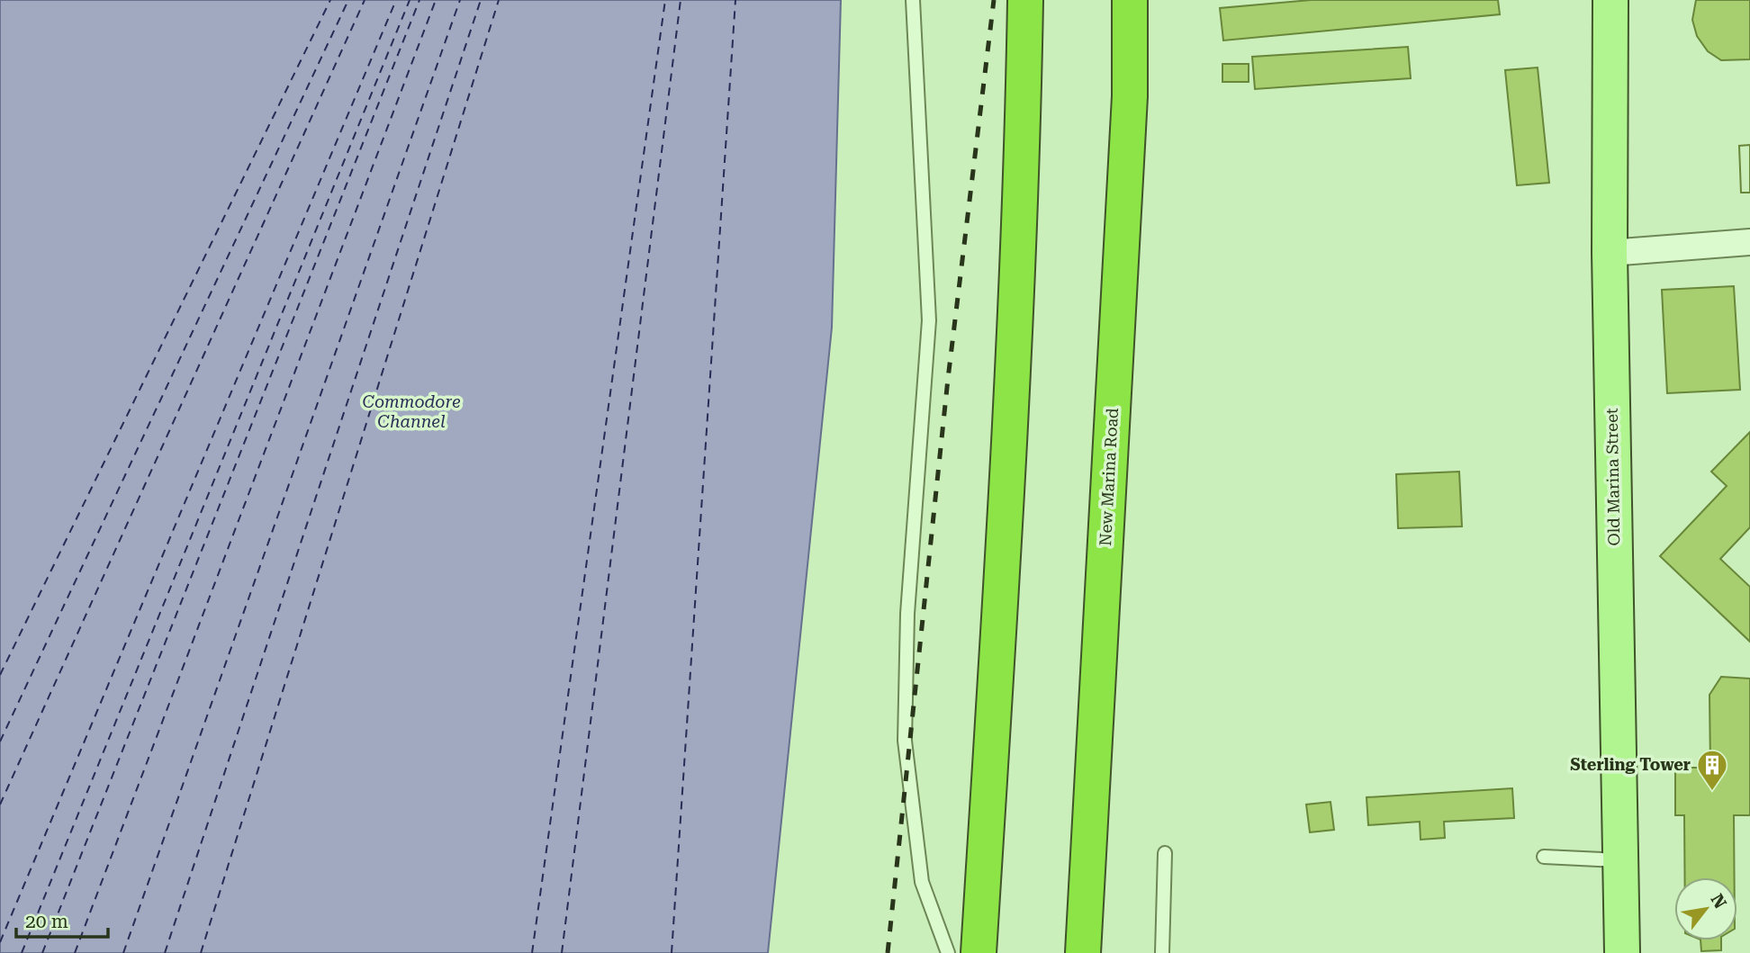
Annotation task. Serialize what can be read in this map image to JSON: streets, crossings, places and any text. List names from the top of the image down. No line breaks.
{"streets":{"highway":["New Marina Road"],"main road":["Old Marina Street"]},"water":["Commodore Channel"],"places":{"building":["Sterling Tower"]},"scale_bar":"20 m","north":"top right"}
